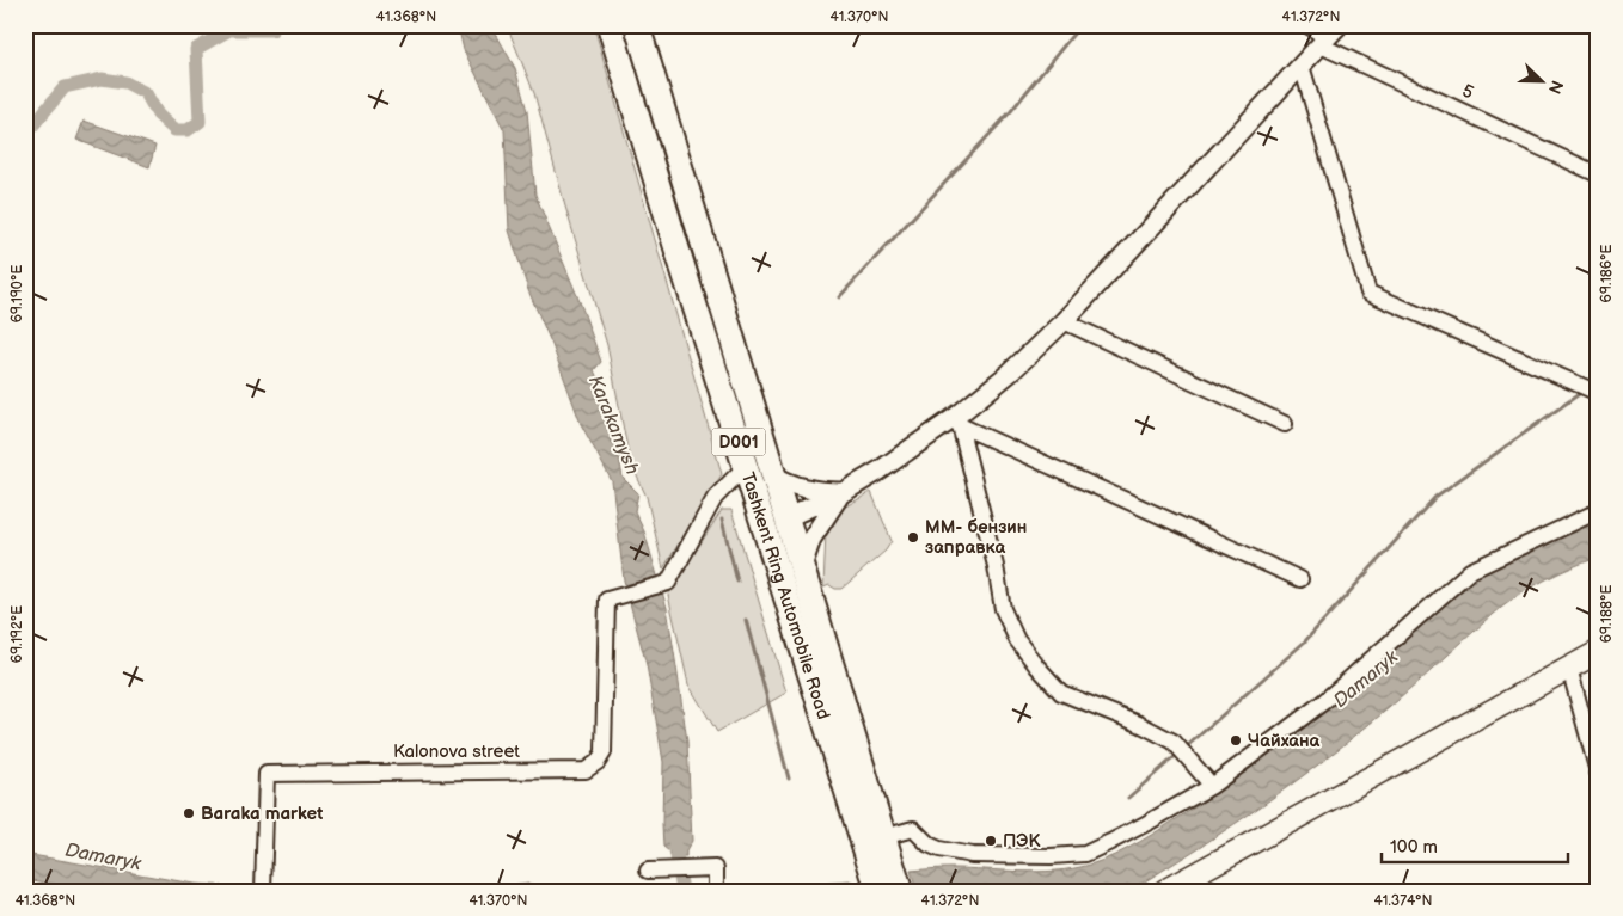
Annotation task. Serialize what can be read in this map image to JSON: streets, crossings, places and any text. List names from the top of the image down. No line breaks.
{"streets":{"highway":["D001","Tashkent Ring Automobile Road"],"street":["5","Kalonova street"]},"crossings":[["Tashkent Ring Automobile Road","Kalonova street"]],"water":["Karakamysh","Damaryk"],"places":["ММ- бензин заправка","Чайхана","Baraka market","ПЭК"],"scale_bar":"100 m","north":"bottom right","coordinates":["41.368°N","41.370°N","41.372°N","69.186°E","69.190°E","69.188°E","69.192°E","41.374°N"]}
